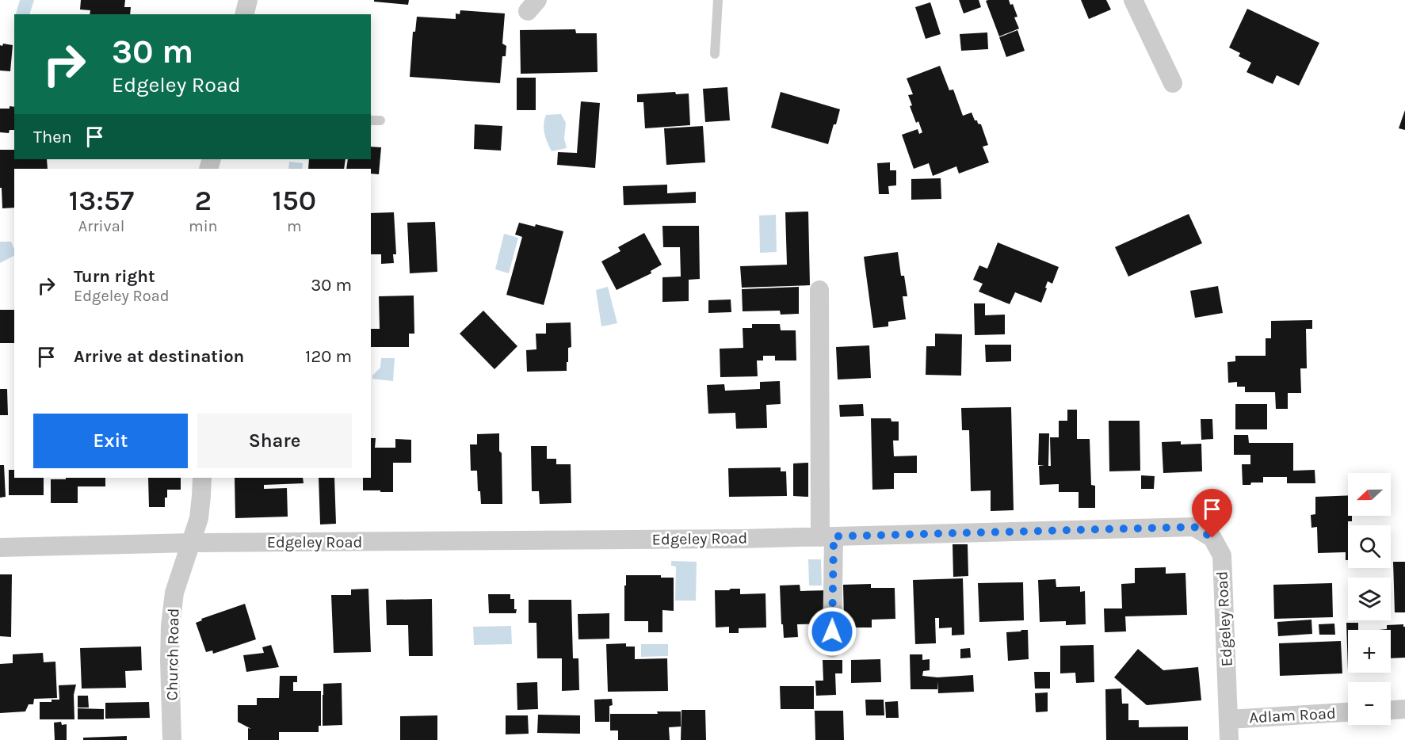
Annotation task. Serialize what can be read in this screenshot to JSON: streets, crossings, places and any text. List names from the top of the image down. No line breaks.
{"streets":{"street":["Edgeley Road","Church Road","Adlam Road"]},"crossings":[["Edgeley Road","Church Road"],["Edgeley Road","Adlam Road"]],"north":"left","page":{"turn":["30 m","Edgeley Road"],"then":"Then","eta":["13:57","Arrival","2","min","150","m"],"list":[{"name":"Turn right","note":"Edgeley Road","value":"30 m"},{"name":"Arrive at destination","value":"120 m"}],"buttons":["Exit","Share"],"map_buttons":["+","−"]}}
